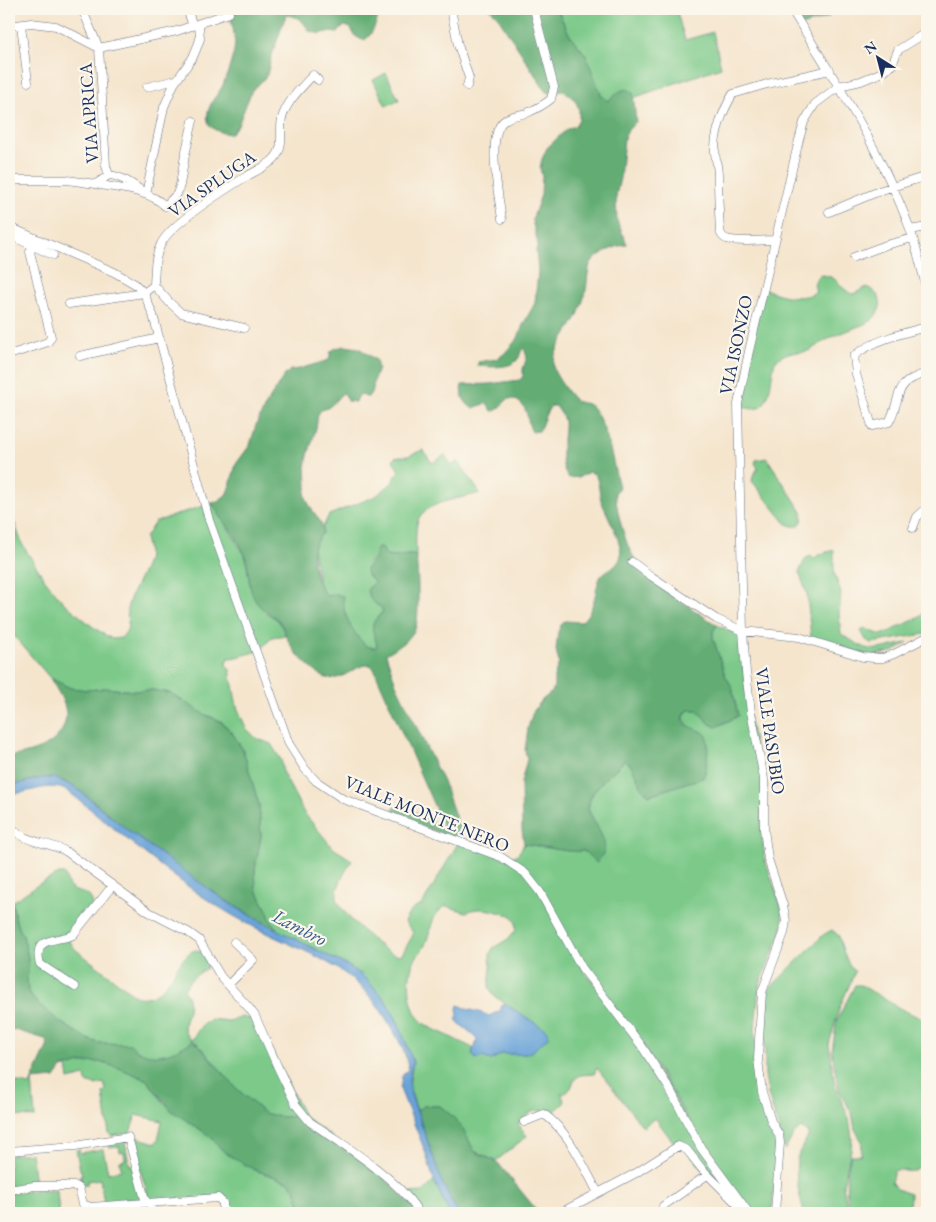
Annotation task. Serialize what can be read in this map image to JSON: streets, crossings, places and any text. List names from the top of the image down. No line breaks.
{"streets":{"street":["VIA APRICA","VIA SPLUGA","VIA ISONZO","VIALE PASUBIO","VIALE MONTE NERO"]},"crossings":[["VIA ISONZO","VIALE PASUBIO"]],"water":["Lambro"],"north":"top left"}
